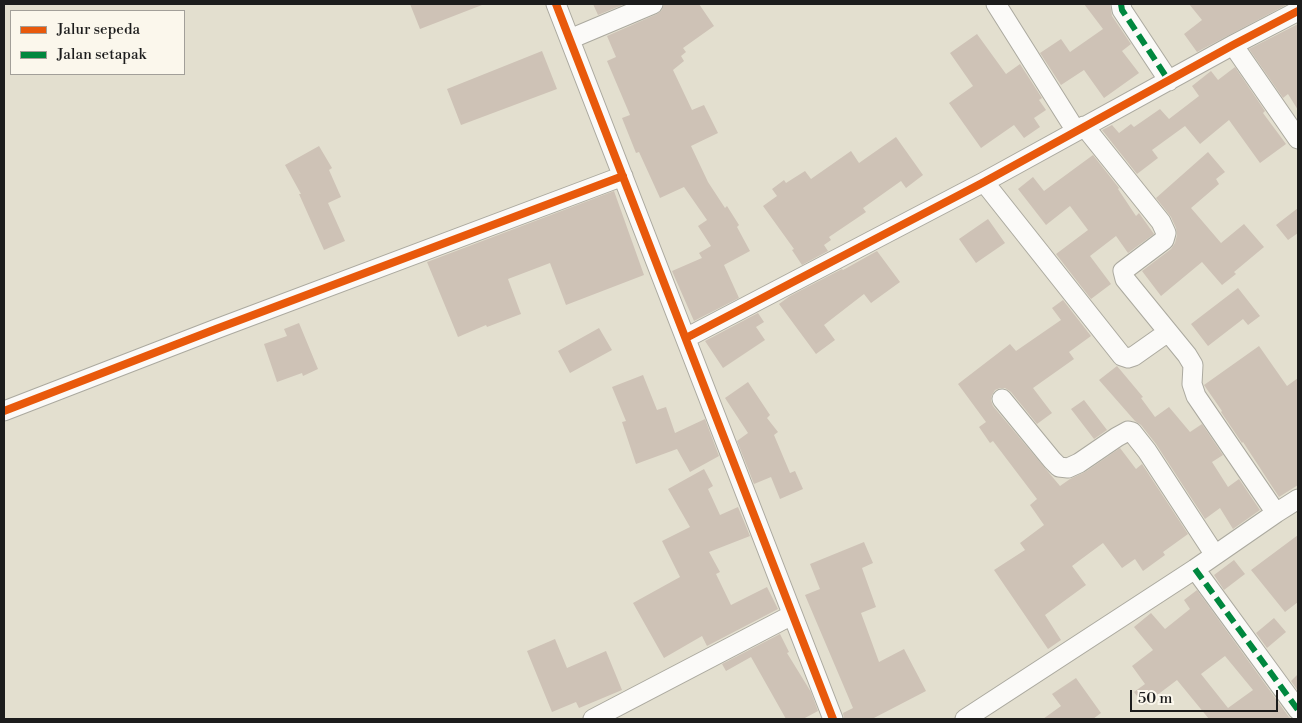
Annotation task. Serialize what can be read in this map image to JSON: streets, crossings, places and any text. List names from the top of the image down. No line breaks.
{"legend":["Jalur sepeda","Jalan setapak"],"scale_bar":"50 m"}
